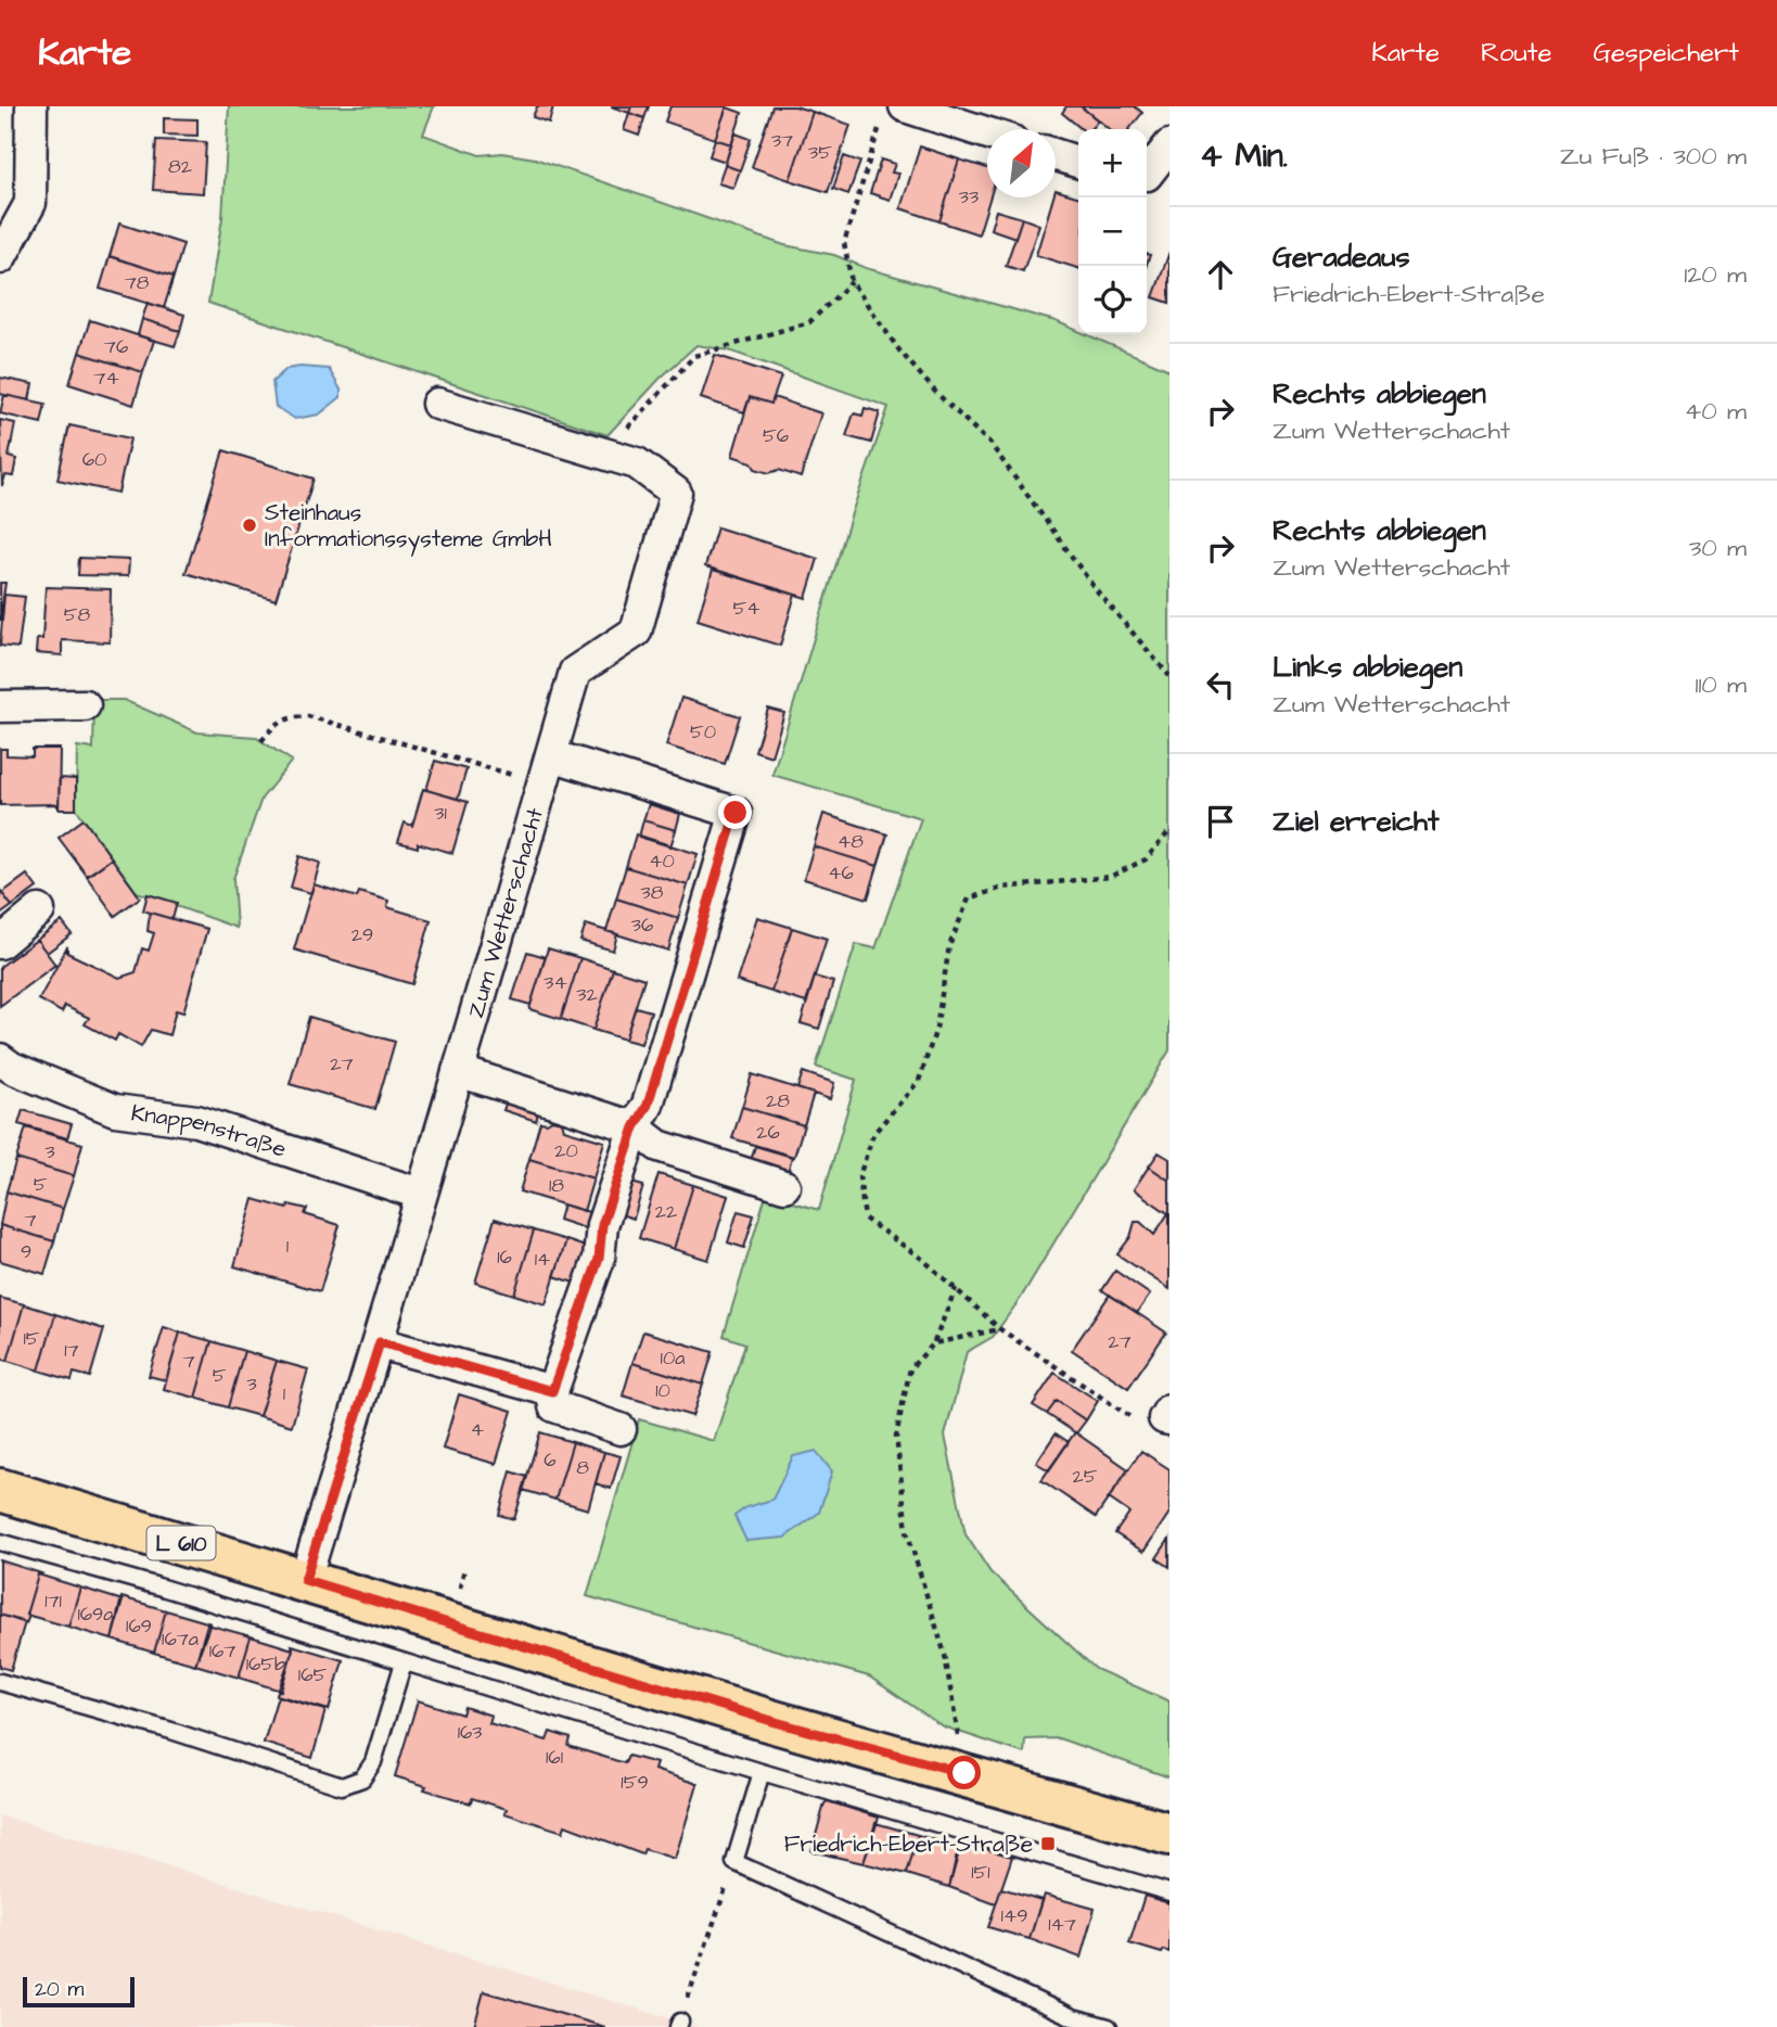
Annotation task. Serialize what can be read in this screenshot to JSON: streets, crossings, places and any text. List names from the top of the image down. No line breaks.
{"streets":{"main road":["L 610"],"street":["Zum Wetterschacht","Knappenstraße"]},"crossings":[["Zum Wetterschacht","Knappenstraße"],["Zum Wetterschacht","L 610"]],"places":{"other":["Steinhaus Informationssysteme GmbH"],"transit":["Friedrich-Ebert-Straße"]},"house_numbers":["37","35","82","33","78","76","74","56","60","54","58","50","31","48","40","46","38","36","29","34","32","27","28","26","20","3","5","18","22","7","1","9","16","14","15","27","17","10a","7","5","3","10","1","4","6","8","25","171","169a","169","167a","167","165b","165","163","161","159","151","149","147"],"scale_bar":"20 m","north":"top right","page":{"header":"Karte","nav":["Karte","Route","Gespeichert"],"heading":["4 Min.","Zu Fuß · 300 m"],"map_buttons":["+","−"],"list":[["Geradeaus","Friedrich-Ebert-Straße","120 m"],["Rechts abbiegen","Zum Wetterschacht","40 m"],["Rechts abbiegen","Zum Wetterschacht","30 m"],["Links abbiegen","Zum Wetterschacht","110 m"],"Ziel erreicht"],"scale":"20 m"}}
